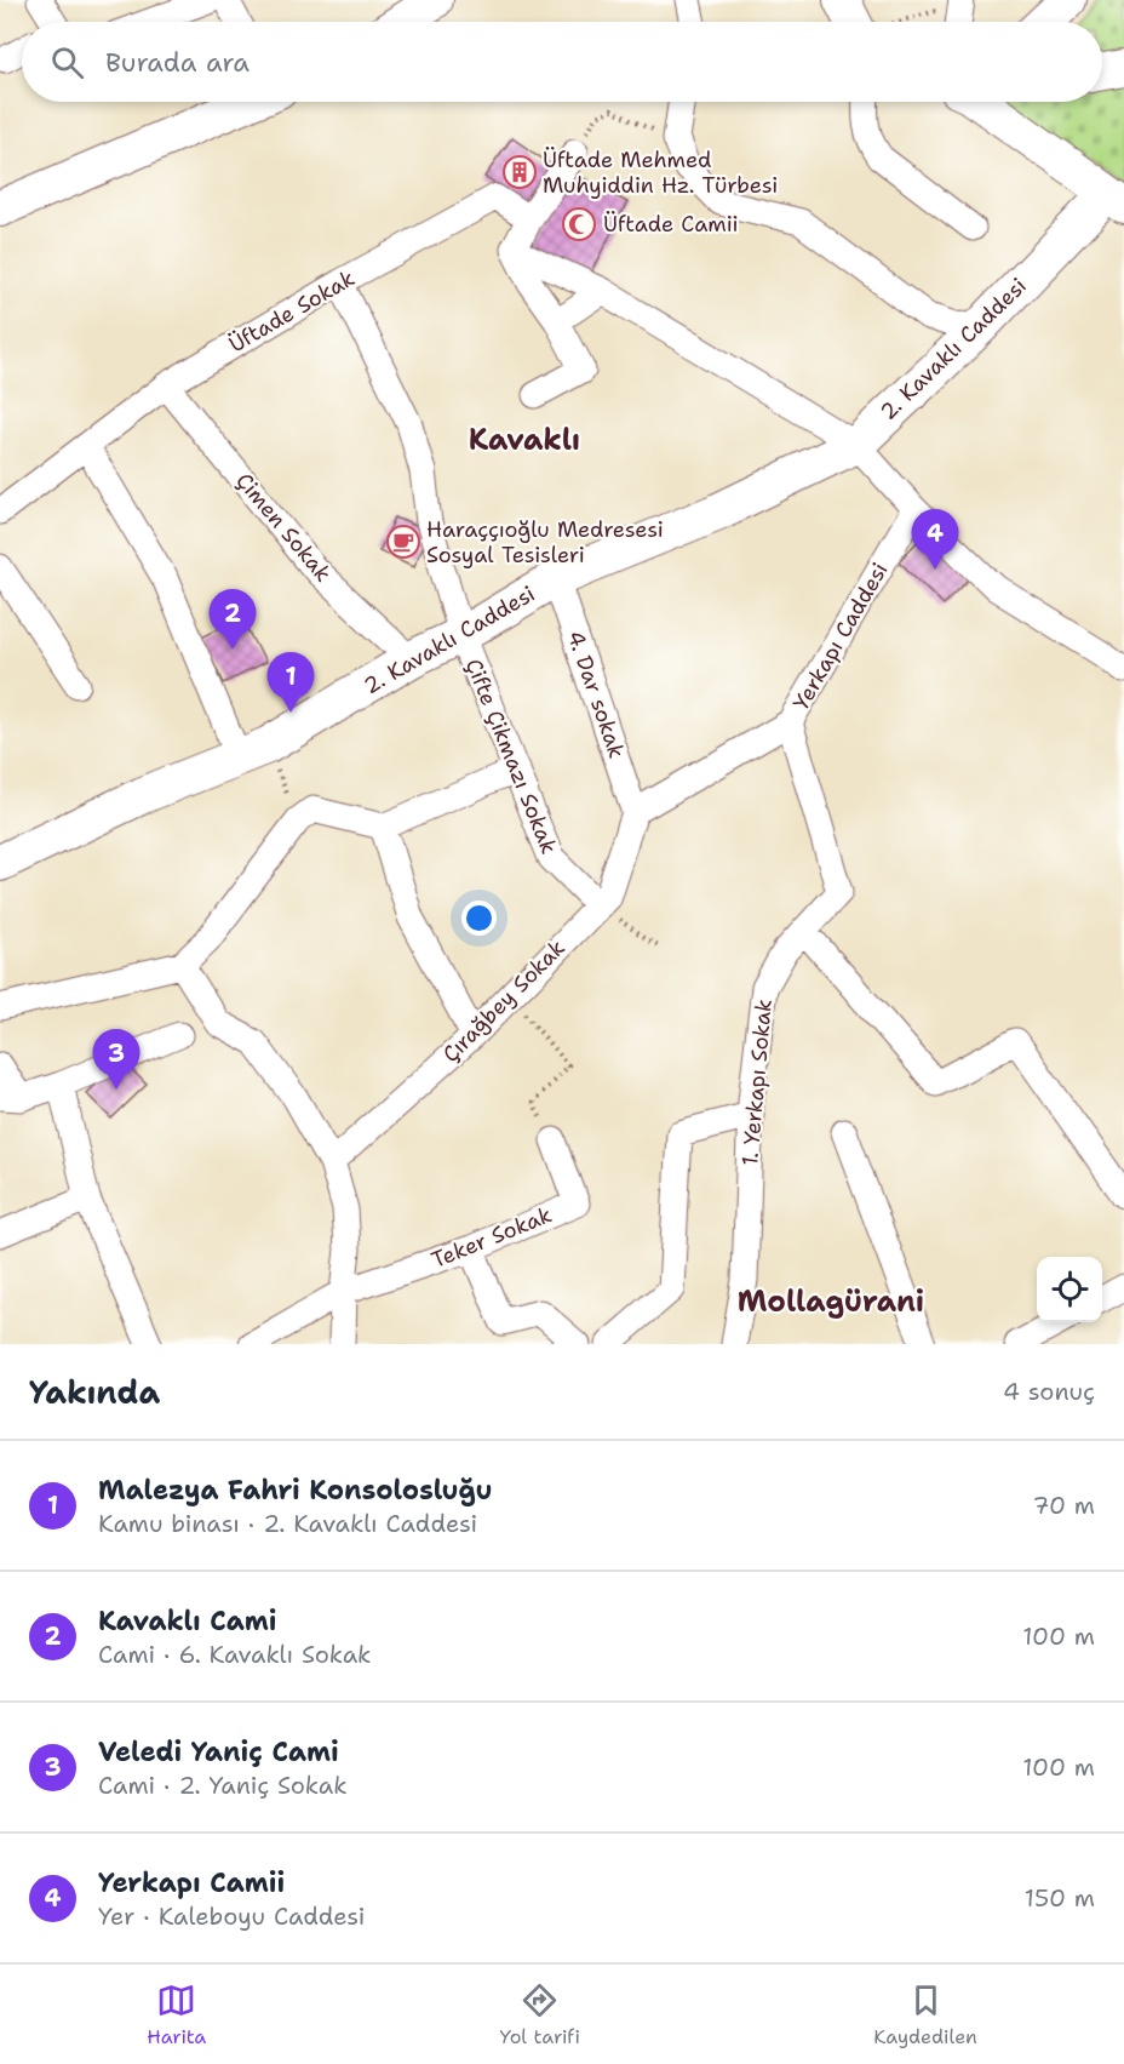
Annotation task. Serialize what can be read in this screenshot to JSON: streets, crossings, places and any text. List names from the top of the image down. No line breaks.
{"streets":{"street":["Üftade Sokak","2. Kavaklı Caddesi","Çimen Sokak","Yerkapı Caddesi","4. Dar sokak","Çifte Çikmazı Sokak","Çırağbey Sokak","1. Yerkapı Sokak","Teker Sokak"]},"crossings":[["Üftade Sokak","Çimen Sokak"],["Üftade Sokak","Çifte Çikmazı Sokak"],["2. Kavaklı Caddesi","Çimen Sokak"],["2. Kavaklı Caddesi","4. Dar sokak"],["2. Kavaklı Caddesi","Çifte Çikmazı Sokak"],["Yerkapı Caddesi","4. Dar sokak"],["Yerkapı Caddesi","Çırağbey Sokak"],["Yerkapı Caddesi","1. Yerkapı Sokak"],["4. Dar sokak","Çırağbey Sokak"],["Çifte Çikmazı Sokak","Çırağbey Sokak"]],"districts":["Kavaklı","Mollagürani"],"places":{"building":["Üftade Mehmed Muhyiddin Hz. Türbesi"],"mosque":["Üftade Camii"],"cafe":["Haraççıoğlu Medresesi Sosyal Tesisleri"]},"page":{"search":"Burada ara","pins":["4","2","1","3"],"heading":["Yakında","4 sonuç"],"list":[{"mark":"1","name":"Malezya Fahri Konsolosluğu","note":"Kamu binası · 2. Kavaklı Caddesi","value":"70 m"},{"mark":"2","name":"Kavaklı Cami","note":"Cami · 6. Kavaklı Sokak","value":"100 m"},{"mark":"3","name":"Veledi Yaniç Cami","note":"Cami · 2. Yaniç Sokak","value":"100 m"},{"mark":"4","name":"Yerkapı Camii","note":"Yer · Kaleboyu Caddesi","value":"150 m"}],"nav":["Harita","Yol tarifi","Kaydedilen"]}}
